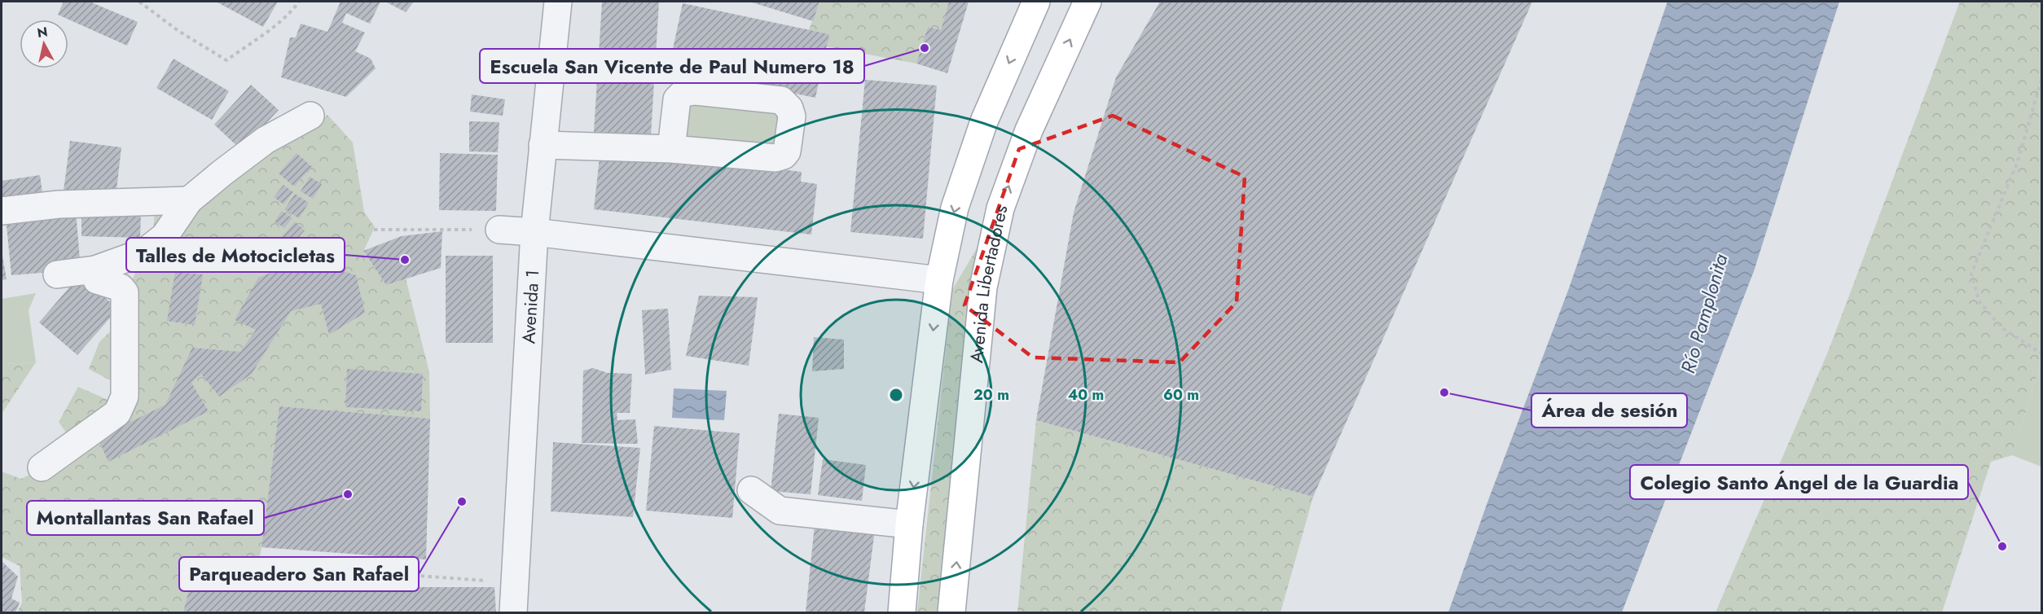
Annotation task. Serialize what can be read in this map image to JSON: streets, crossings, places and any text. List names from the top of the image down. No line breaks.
{"streets":{"main road":["Avenida Libertadores"],"street":["Avenida 1"]},"water":["Río Pamplonita"],"places":["Escuela San Vicente de Paul Numero 18","Talles de Motocicletas","Área de sesión","Montallantas San Rafael","Parqueadero San Rafael","Colegio Santo Ángel de la Guardia"],"north":"top","rings":["20 m","40 m","60 m"]}
